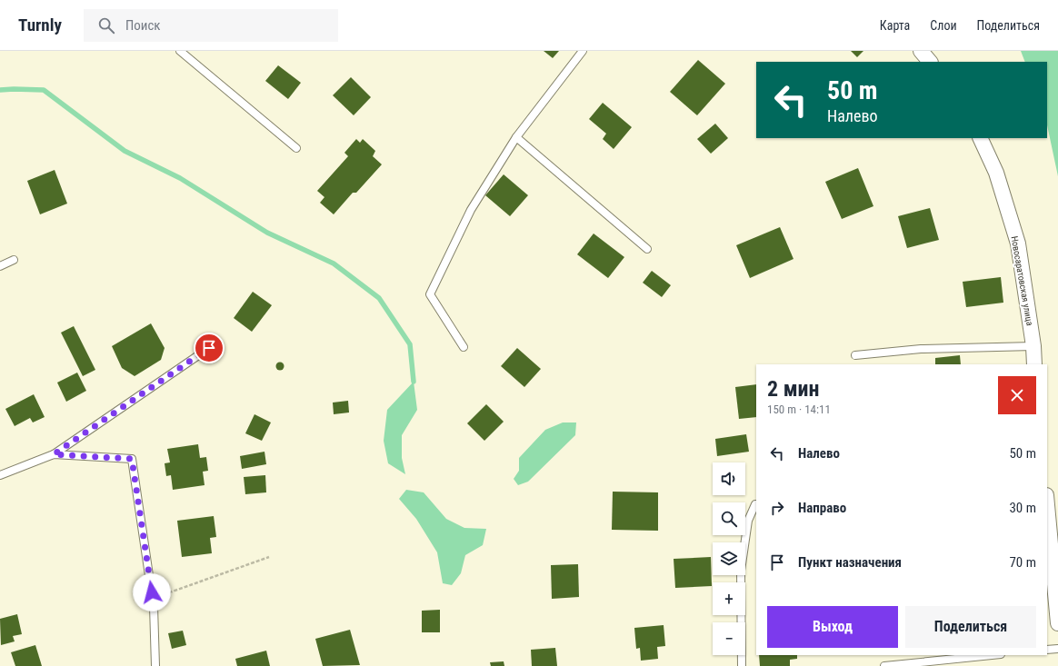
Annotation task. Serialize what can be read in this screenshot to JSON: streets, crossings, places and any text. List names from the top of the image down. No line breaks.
{"streets":{"street":["Новосаратовская улица"]},"page":{"header":"Turnly","search":"Поиск","nav":["Карта","Слои","Поделиться"],"turn":["50 m","Налево"],"heading":["2 мин","150 m · 14:11"],"list":[{"name":"Налево","value":"50 m"},{"name":"Направо","value":"30 m"},{"name":"Пункт назначения","value":"70 m"}],"map_buttons":["+","−"],"buttons":["Выход","Поделиться"]}}
